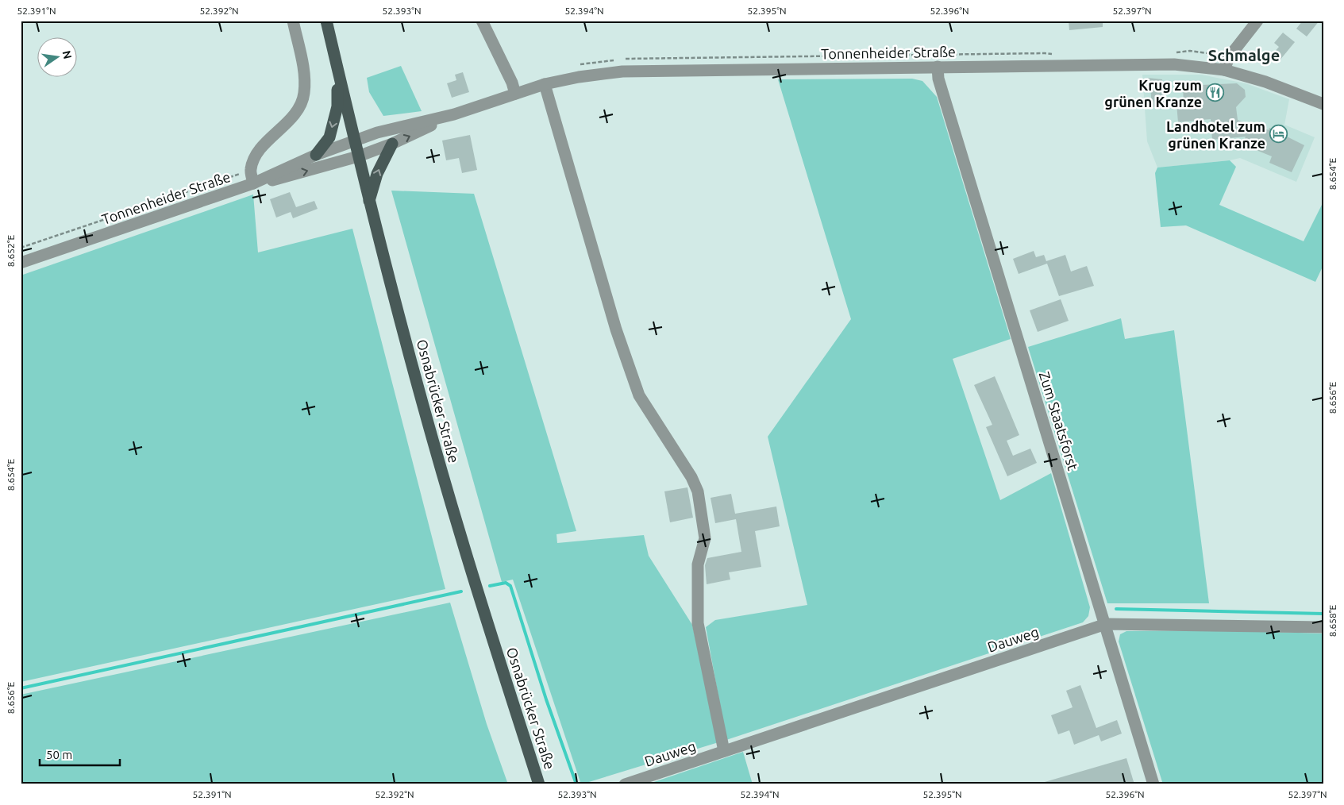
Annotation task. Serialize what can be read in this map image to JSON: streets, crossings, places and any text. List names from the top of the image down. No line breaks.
{"streets":{"main road":["Tonnenheider Straße","Osnabrücker Straße"],"street":["Zum Staatsforst","Dauweg"]},"crossings":[["Tonnenheider Straße","Osnabrücker Straße"],["Tonnenheider Straße","Zum Staatsforst"],["Zum Staatsforst","Dauweg"]],"districts":["Schmalge"],"places":{"restaurant":["Krug zum grünen Kranze"],"hotel":["Landhotel zum grünen Kranze"]},"scale_bar":"50 m","north":"right","coordinates":["52.391°N","52.392°N","52.393°N","52.394°N","52.395°N","52.396°N","52.397°N","8.654°E","8.652°E","8.656°E","8.658°E"]}
